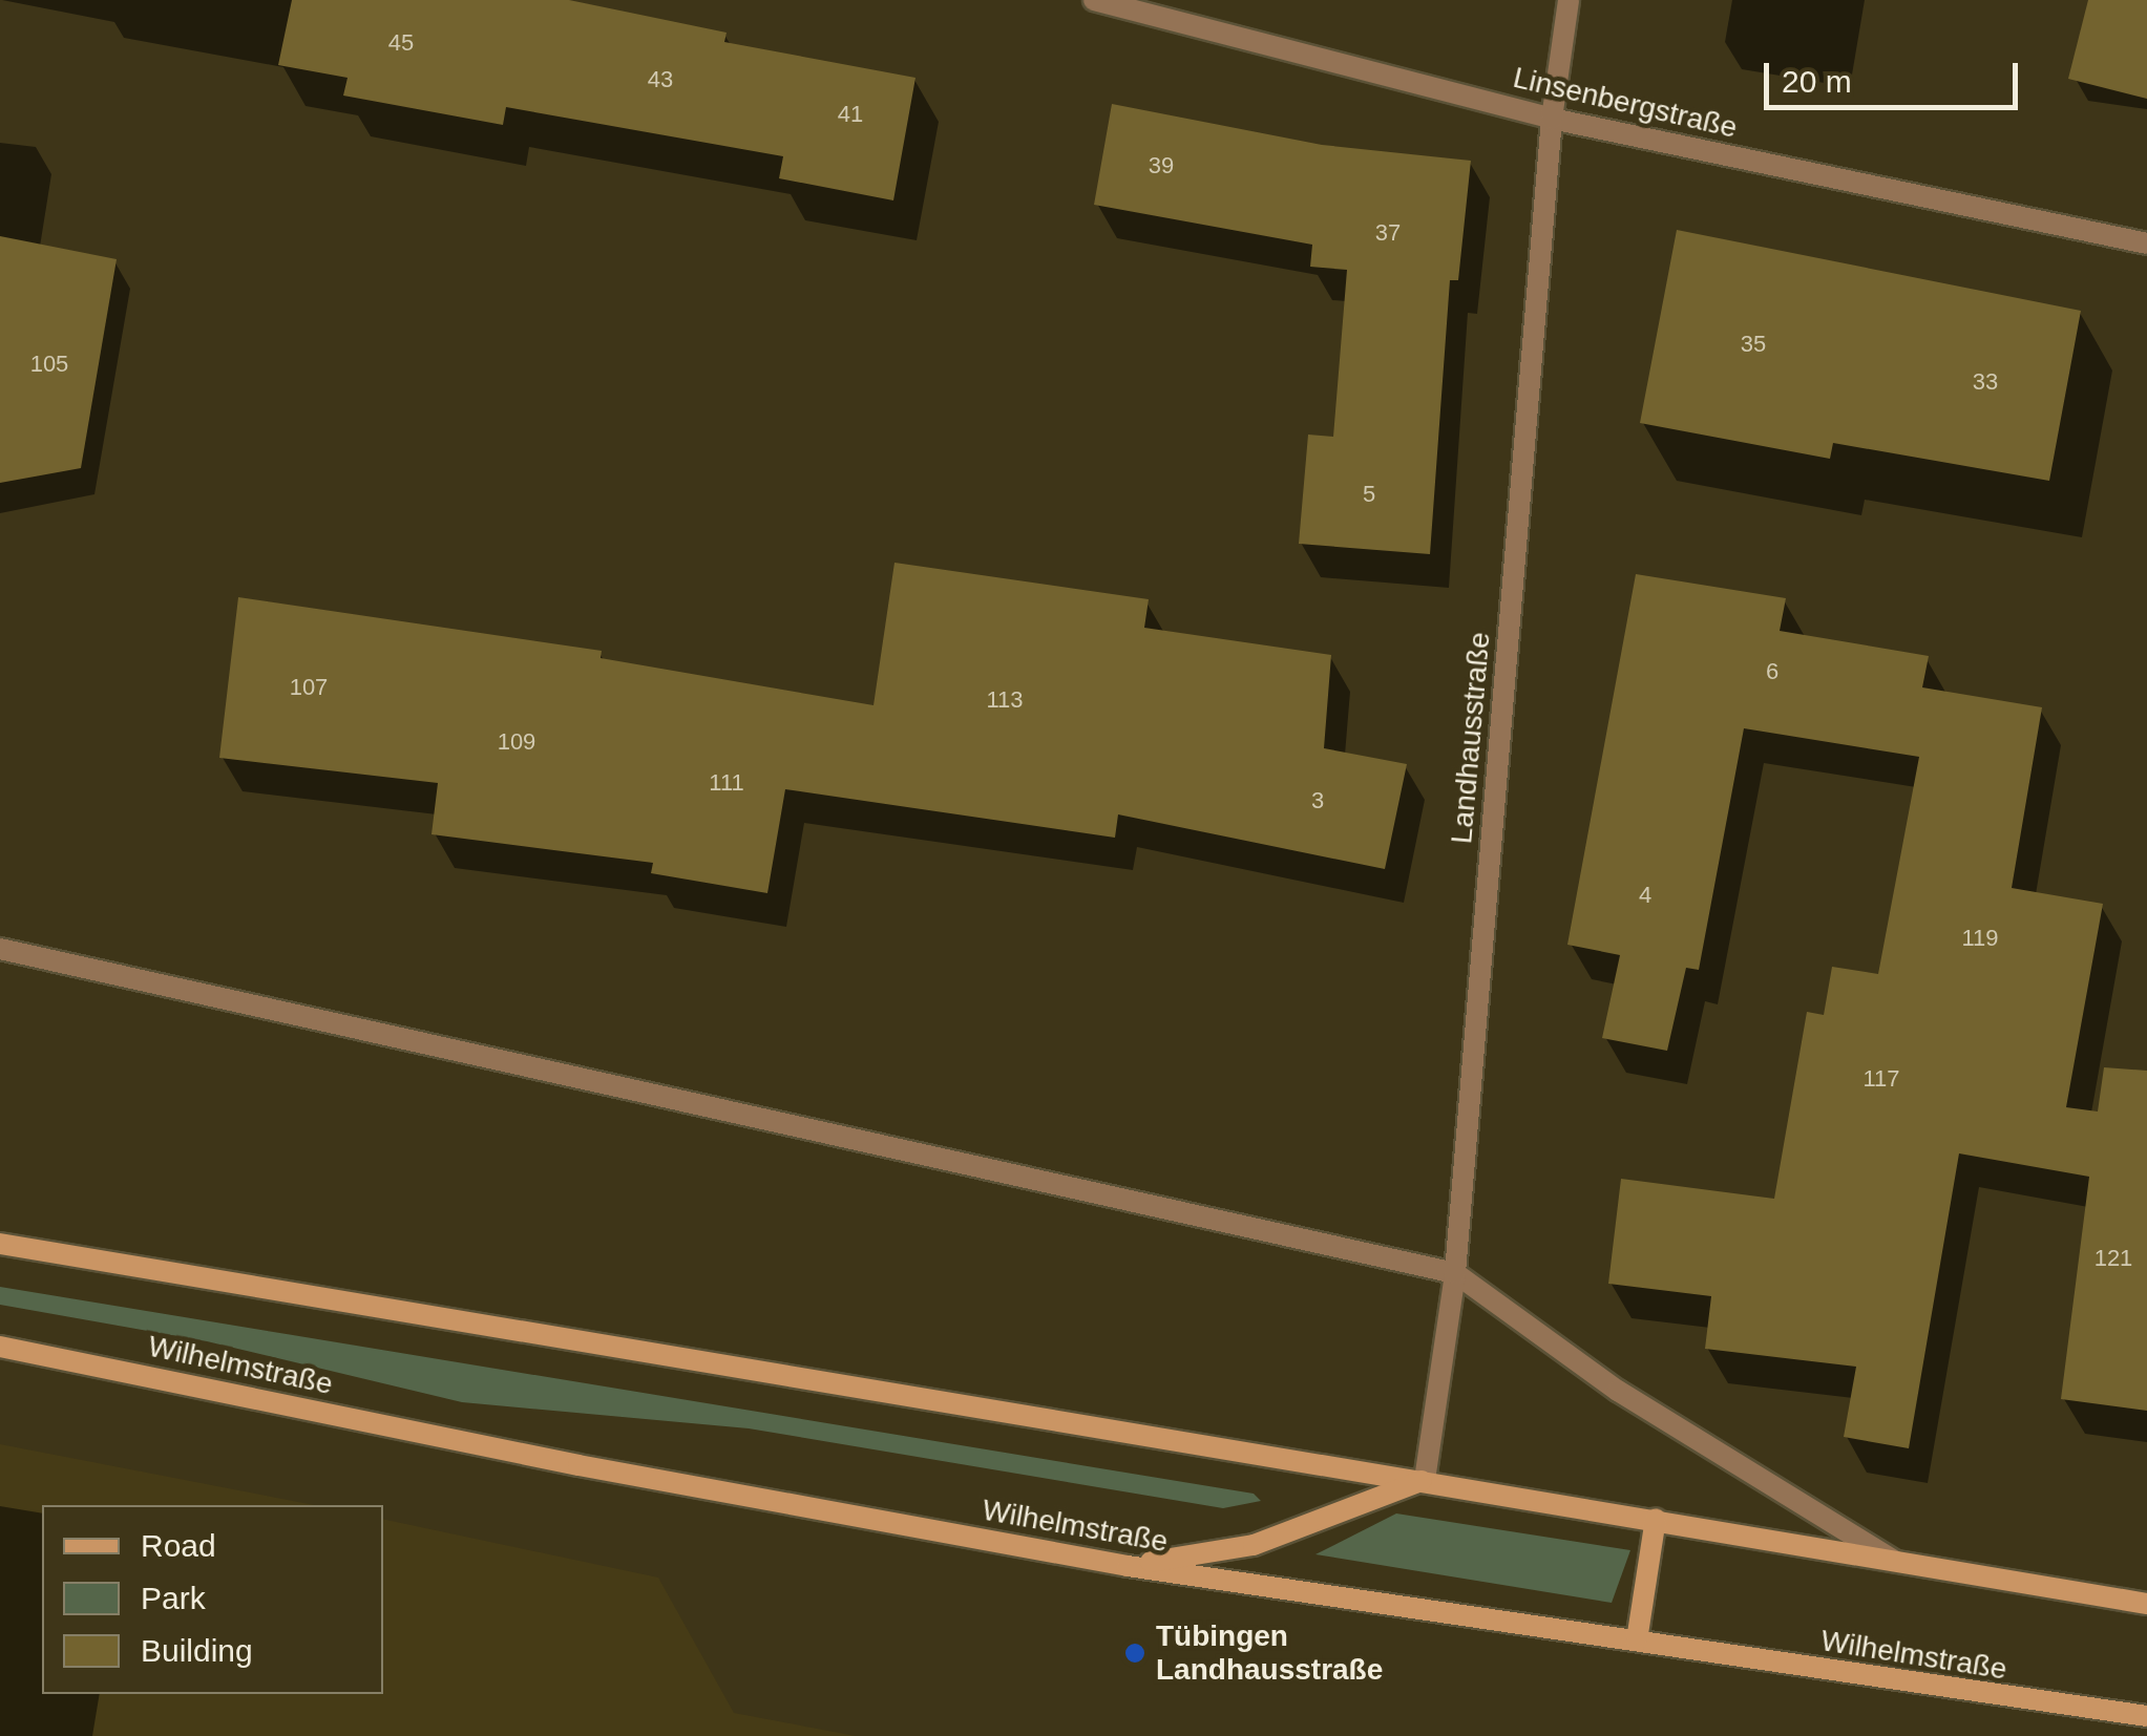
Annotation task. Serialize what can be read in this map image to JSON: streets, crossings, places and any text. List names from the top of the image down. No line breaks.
{"streets":{"main road":["Wilhelmstraße"],"street":["Linsenbergstraße","Landhausstraße"]},"crossings":[["Linsenbergstraße","Landhausstraße"]],"places":["Tübingen Landhausstraße"],"house_numbers":["45","43","41","39","37","35","105","33","5","6","107","113","109","111","3","4","119","117","121"],"legend":["Road","Park","Building"],"scale_bar":"20 m"}
